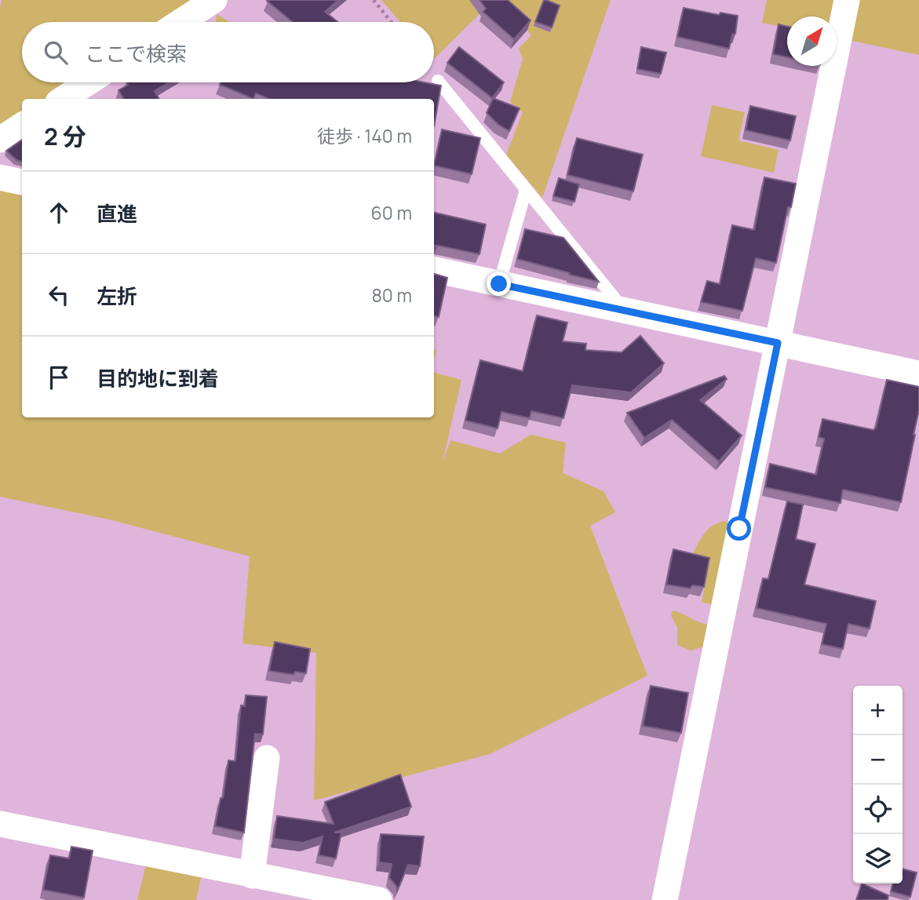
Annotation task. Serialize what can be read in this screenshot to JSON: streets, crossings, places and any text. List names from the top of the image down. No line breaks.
{"north":"top right","page":{"search":"ここで検索","heading":["2 分","徒歩 · 140 m"],"list":[["直進","60 m"],["左折","80 m"],"目的地に到着"],"map_buttons":["+","−"]}}
